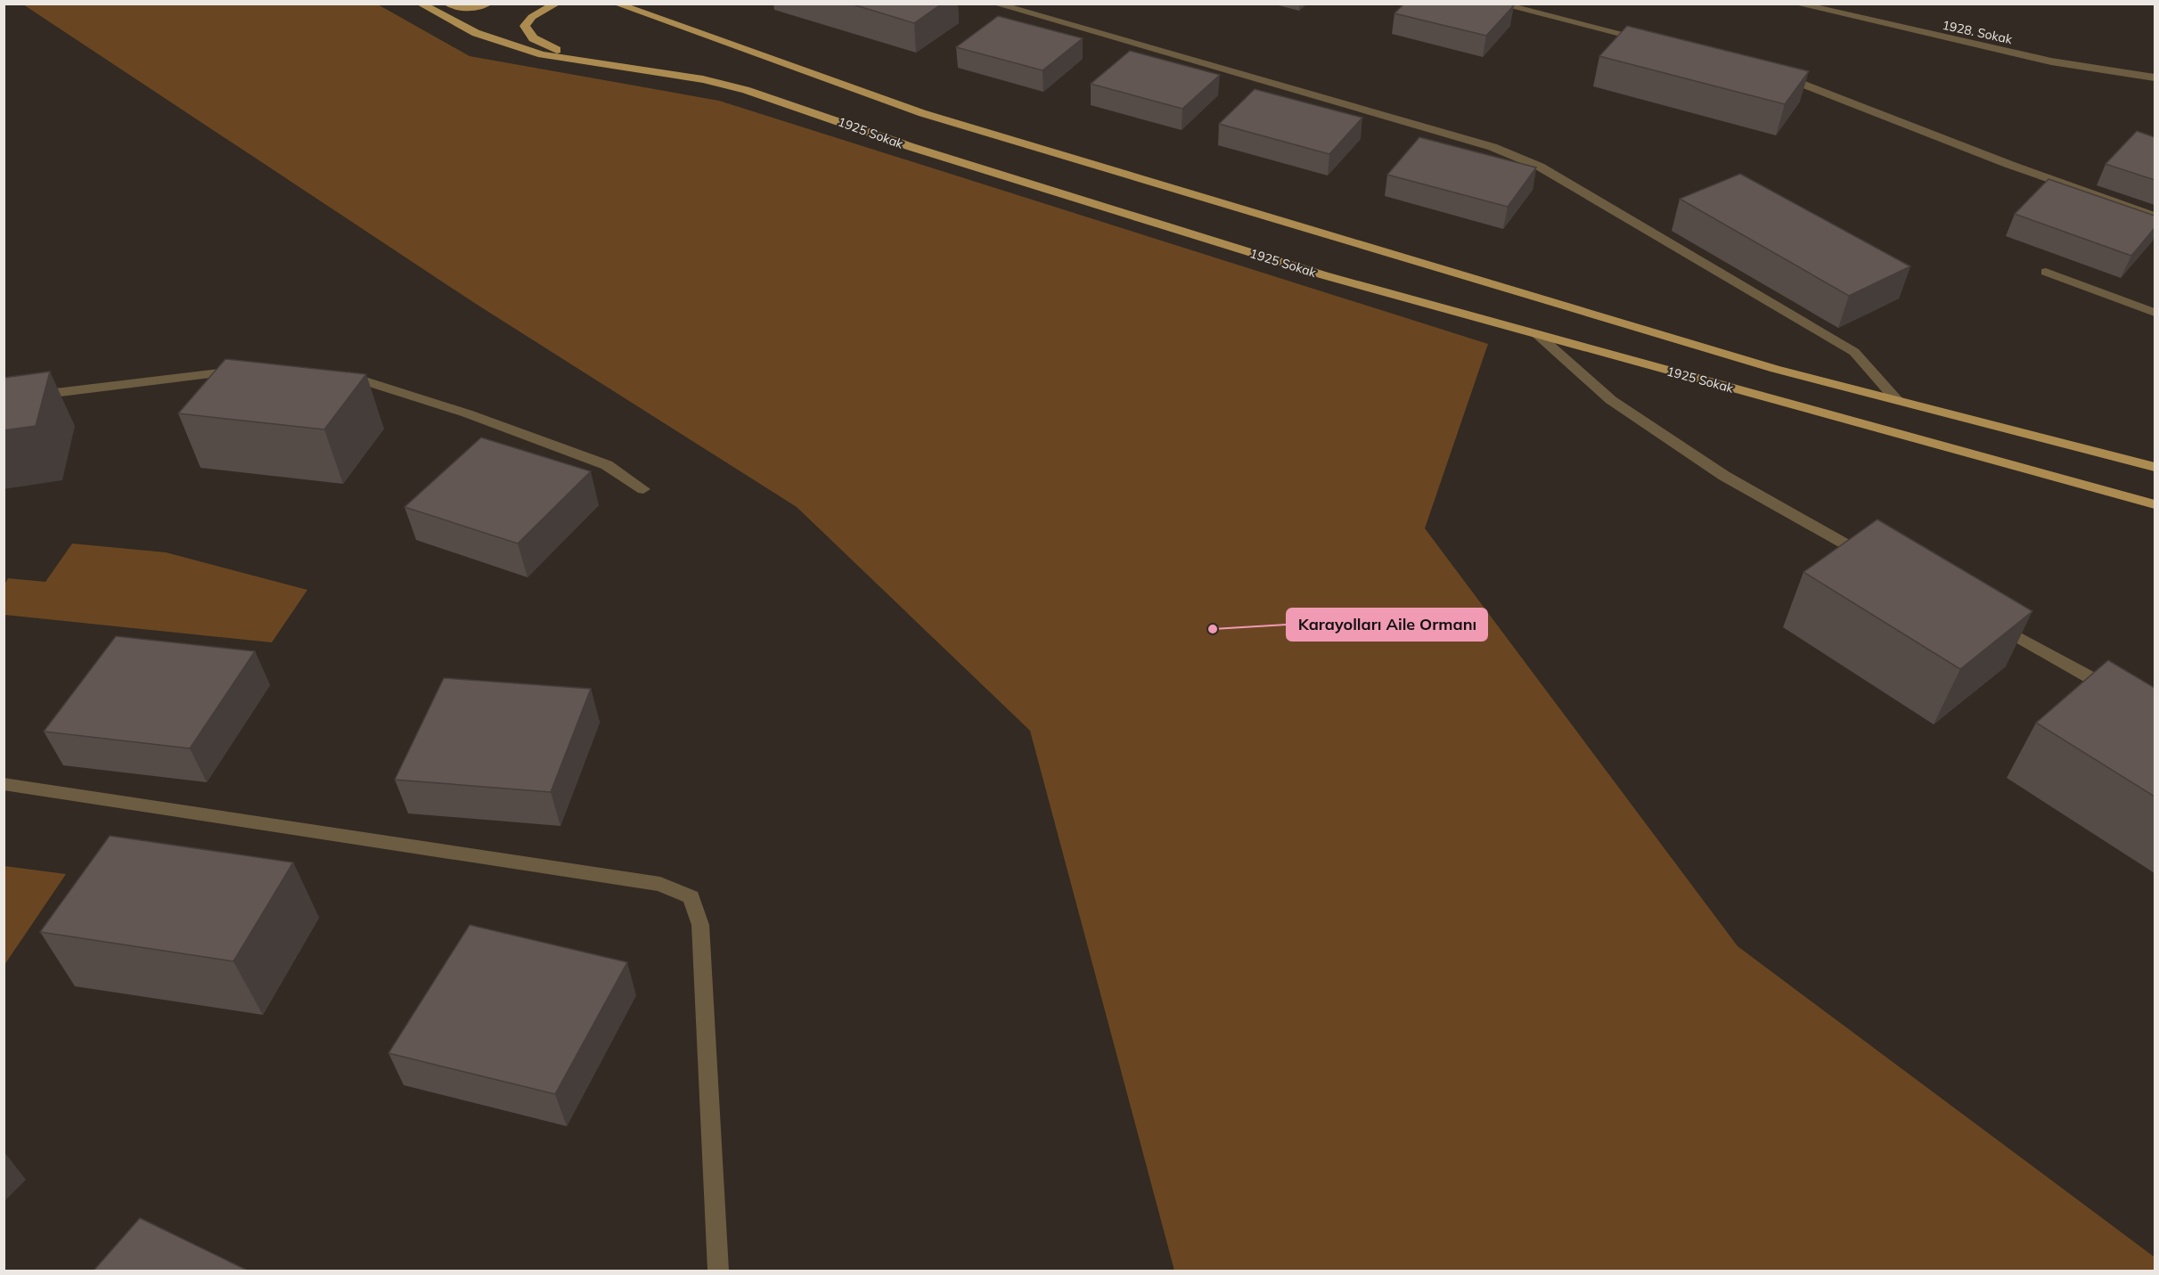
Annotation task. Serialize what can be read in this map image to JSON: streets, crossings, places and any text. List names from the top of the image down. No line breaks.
{"streets":{"main road":["1925 Sokak"],"street":["1928. Sokak"]},"places":["Karayolları Aile Ormanı"]}
